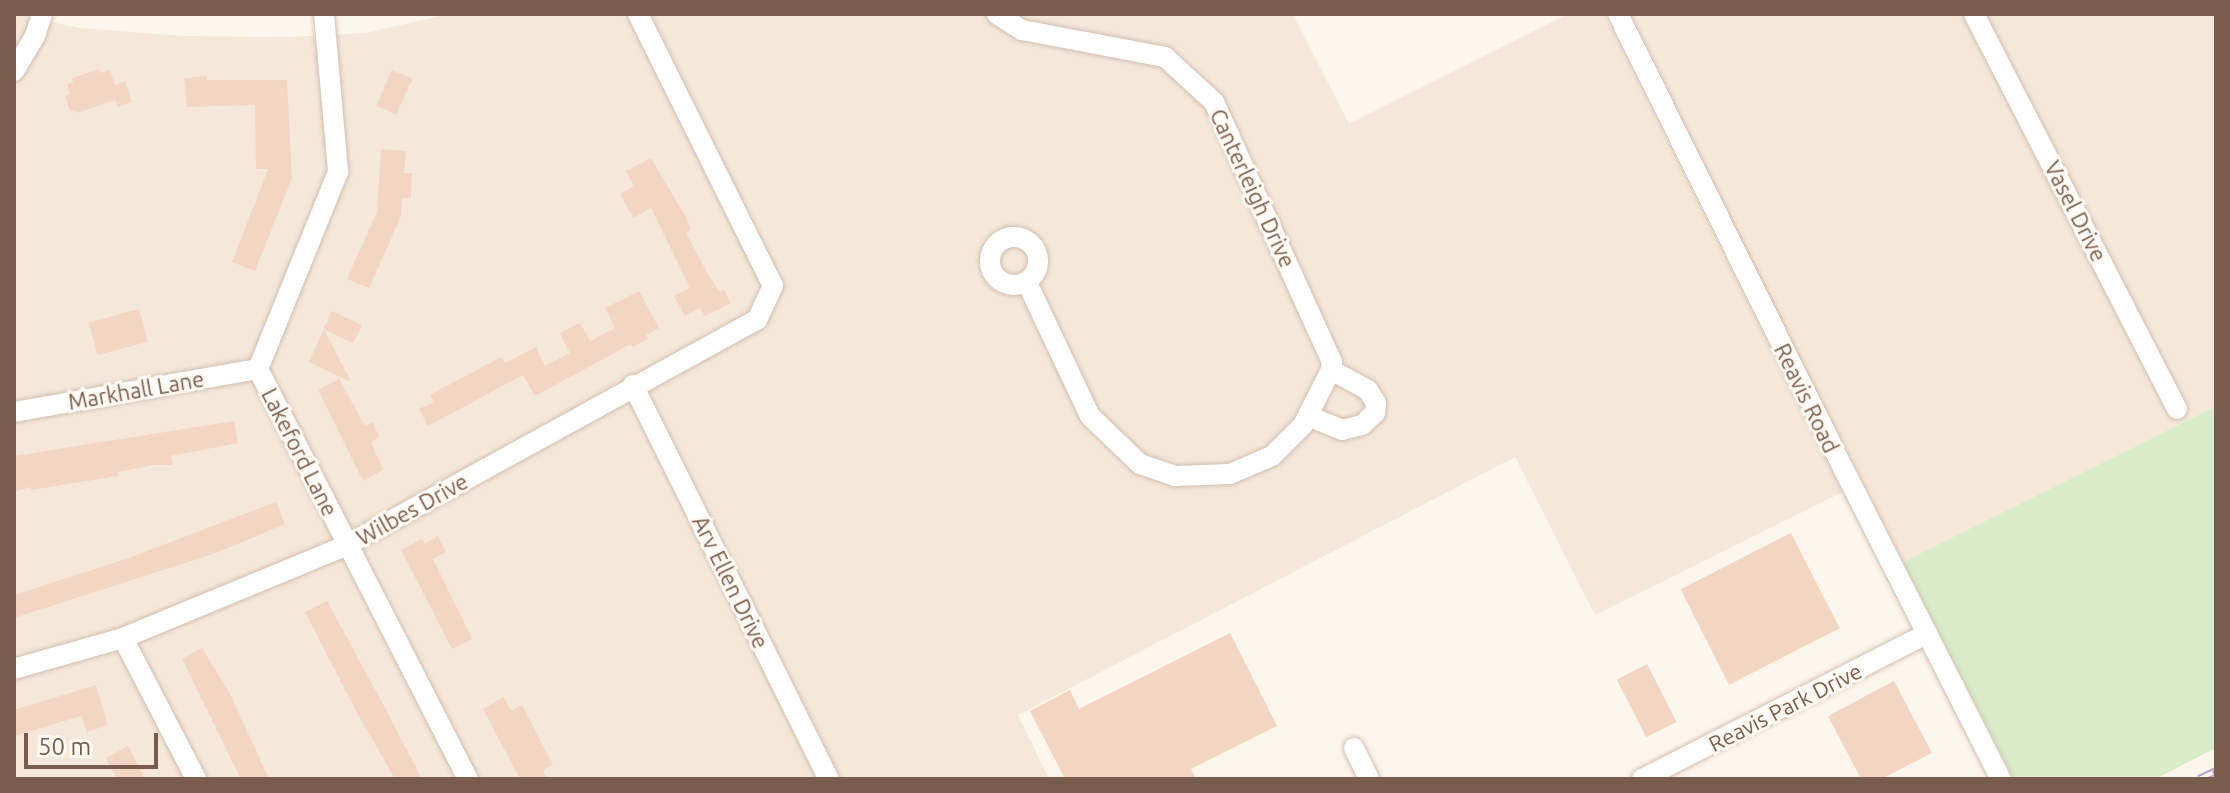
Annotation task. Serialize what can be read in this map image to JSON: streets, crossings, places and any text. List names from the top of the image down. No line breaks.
{"streets":{"street":["Canterleigh Drive","Vasel Drive","Markhall Lane","Reavis Road","Lakeford Lane","Wilbes Drive","Arv Ellen Drive","Reavis Park Drive"]},"crossings":[["Markhall Lane","Lakeford Lane"],["Reavis Road","Reavis Park Drive"],["Lakeford Lane","Wilbes Drive"],["Wilbes Drive","Arv Ellen Drive"]],"scale_bar":"50 m"}
